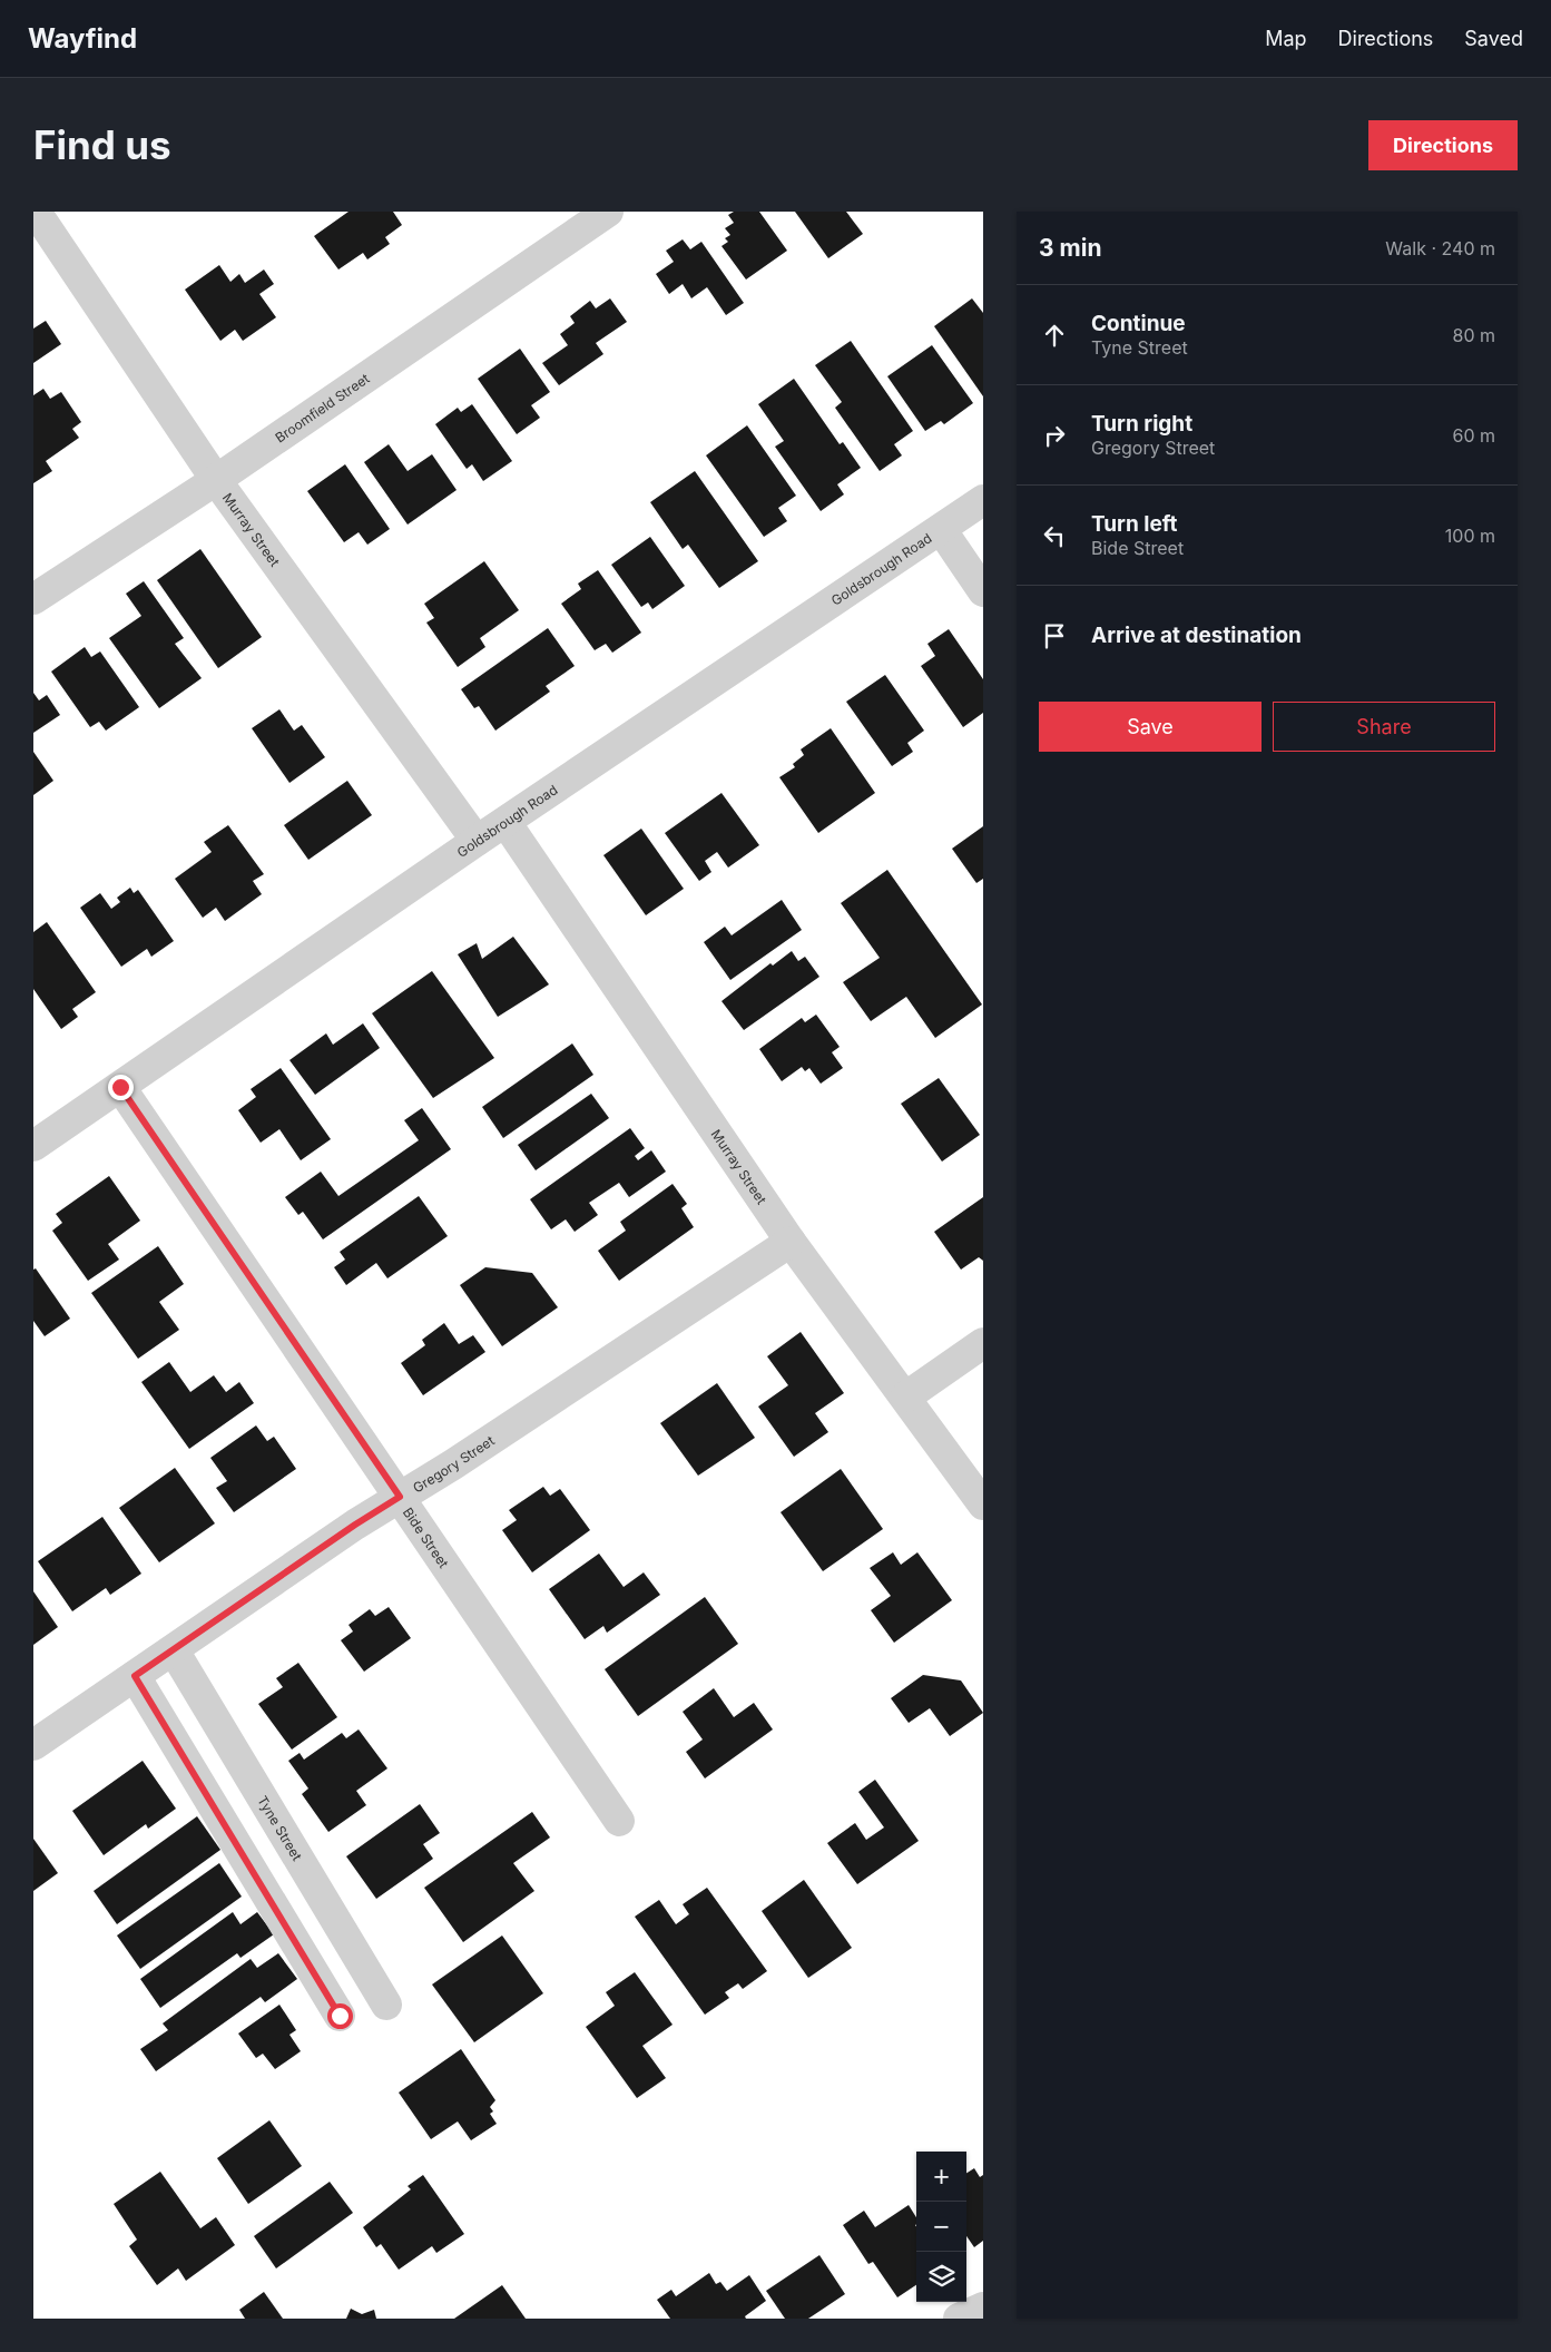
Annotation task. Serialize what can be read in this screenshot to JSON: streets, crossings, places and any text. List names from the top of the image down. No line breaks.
{"streets":{"street":["Broomfield Street","Murray Street","Goldsbrough Road","Gregory Street","Bide Street","Tyne Street"]},"crossings":[["Broomfield Street","Murray Street"],["Murray Street","Goldsbrough Road"],["Murray Street","Gregory Street"],["Goldsbrough Road","Bide Street"],["Gregory Street","Bide Street"],["Gregory Street","Tyne Street"]],"page":{"header":"Wayfind","nav":["Map","Directions","Saved"],"buttons":["Directions",["Save","Share"]],"title":"Find us","heading":["3 min","Walk · 240 m"],"list":[["Continue","Tyne Street","80 m"],["Turn right","Gregory Street","60 m"],["Turn left","Bide Street","100 m"],"Arrive at destination"],"map_buttons":["+","−"]}}
